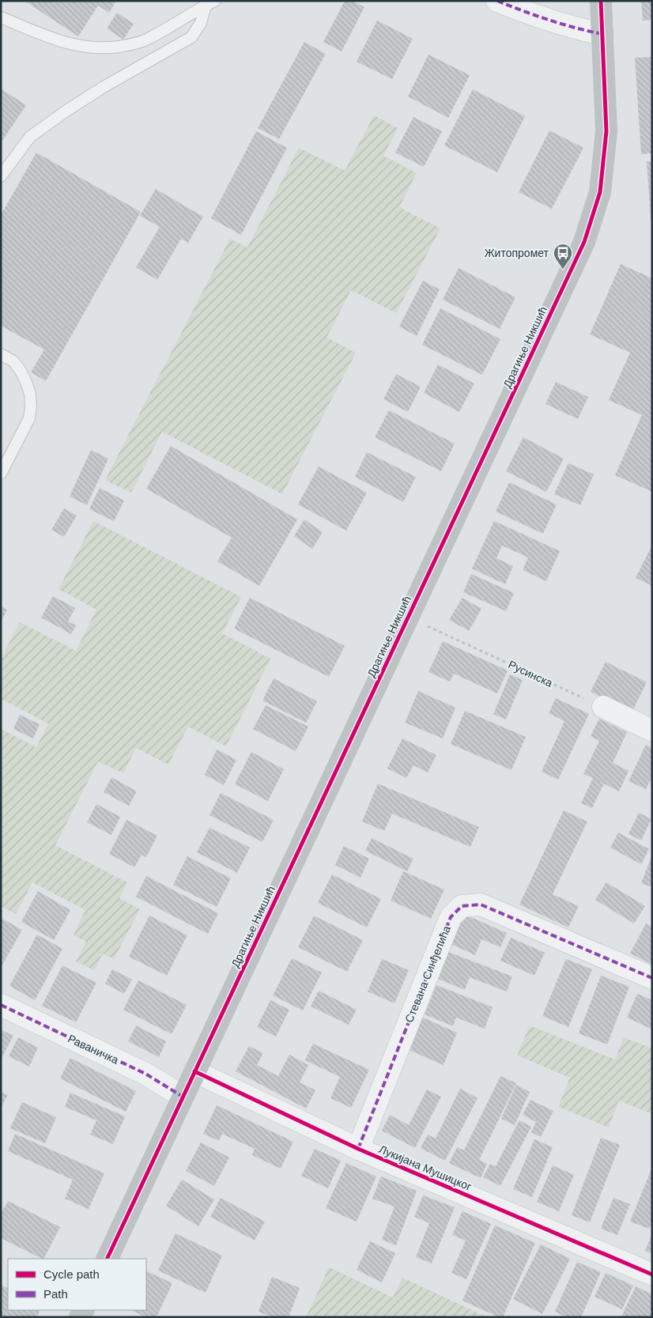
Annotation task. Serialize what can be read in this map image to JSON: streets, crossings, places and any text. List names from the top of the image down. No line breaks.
{"streets":{"street":["Драгиње Никшић","Стевана Синђелића","Раваничка","Лукијана Мушицког"],"path":["Русинска"]},"crossings":[["Драгиње Никшић","Русинска"],["Драгиње Никшић","Раваничка"],["Драгиње Никшић","Лукијана Мушицког"],["Стевана Синђелића","Лукијана Мушицког"]],"places":{"bus stop":["Житопромет"]},"legend":["Cycle path","Path"]}
